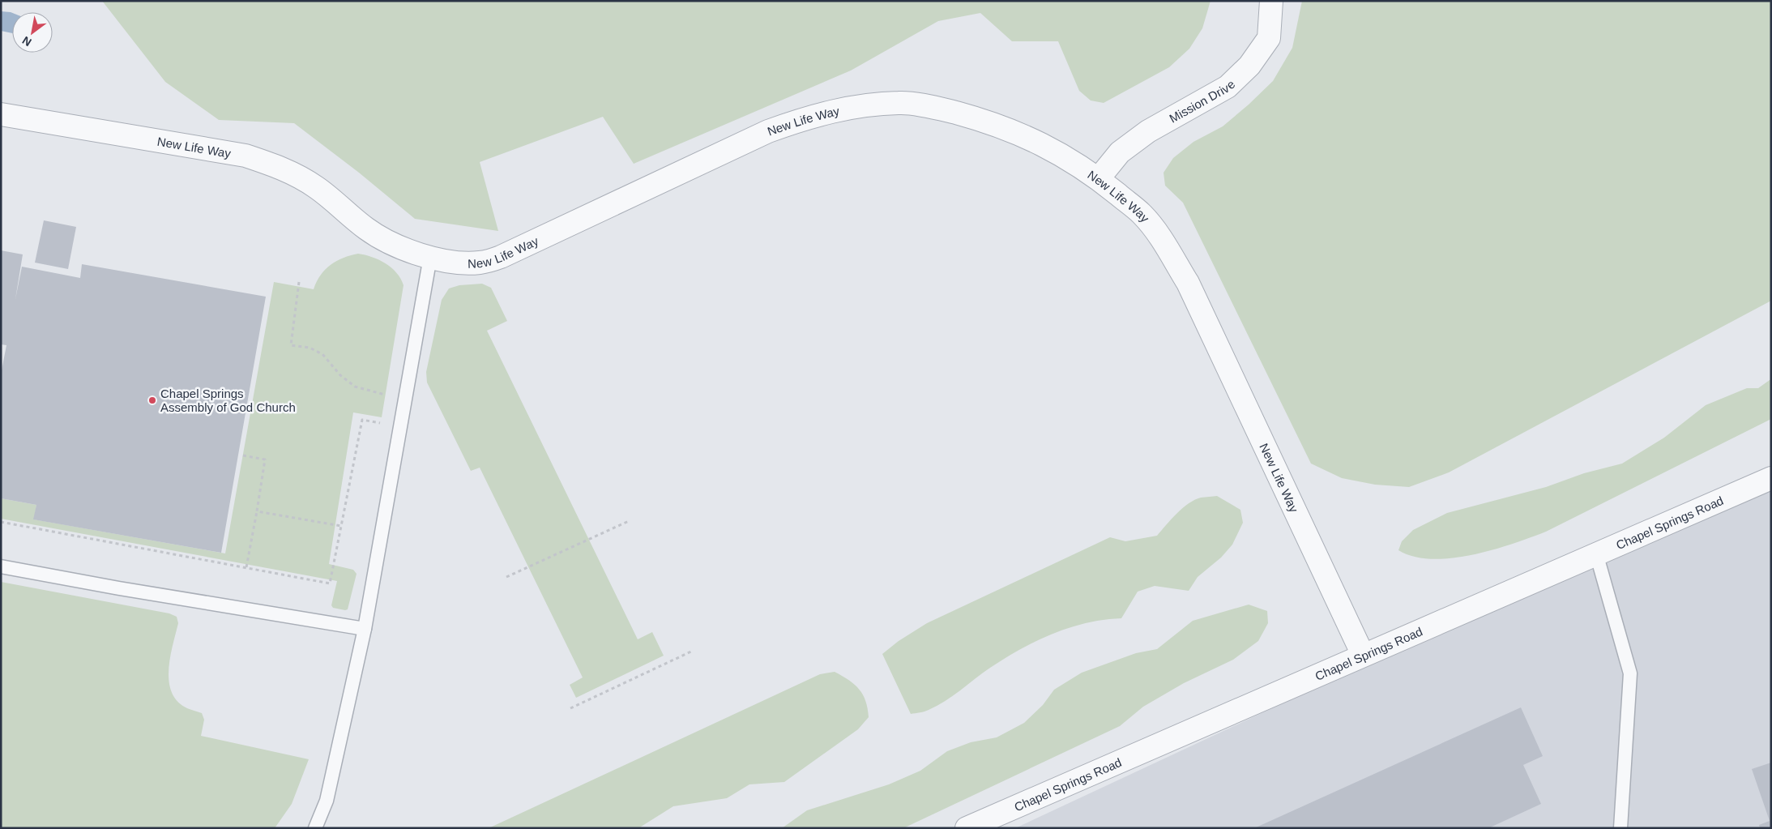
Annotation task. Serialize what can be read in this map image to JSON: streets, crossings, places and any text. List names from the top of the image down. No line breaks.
{"streets":{"street":["Mission Drive","New Life Way","Chapel Springs Road"]},"crossings":[["Mission Drive","New Life Way"],["New Life Way","Chapel Springs Road"]],"places":["Chapel Springs Assembly of God Church"],"north":"bottom left"}
